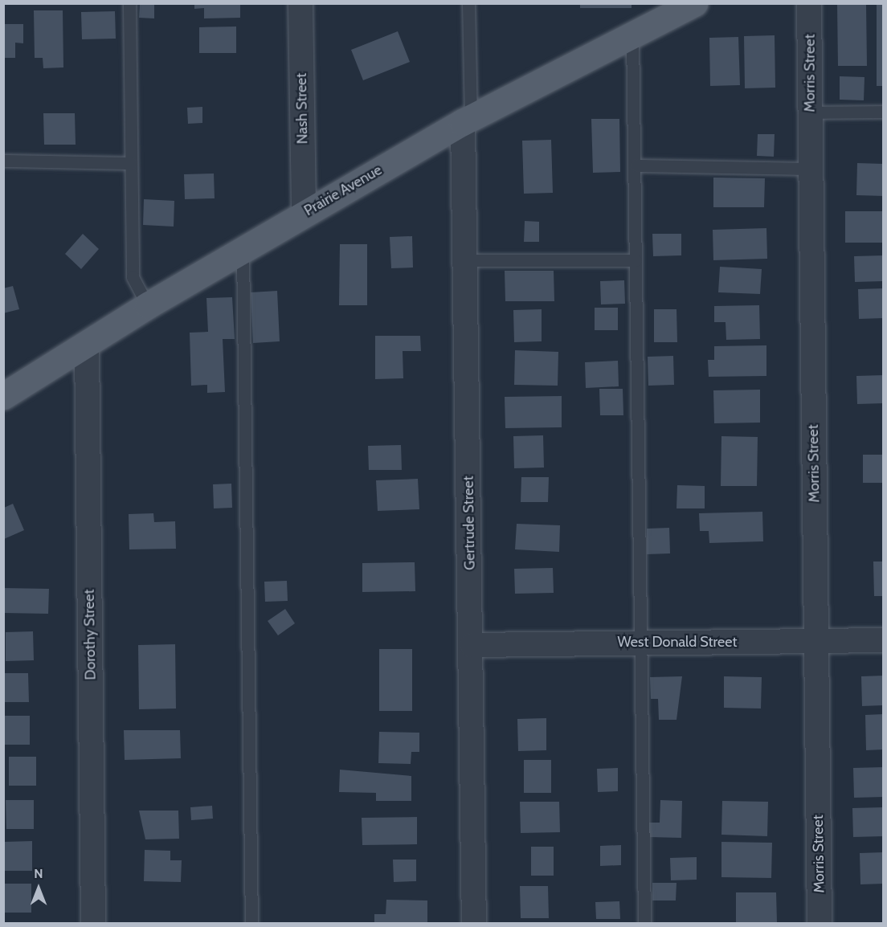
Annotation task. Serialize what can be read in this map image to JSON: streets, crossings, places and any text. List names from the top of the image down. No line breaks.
{"streets":{"main road":["Prairie Avenue"],"street":["Morris Street","Nash Street","Gertrude Street","Dorothy Street","West Donald Street"]},"crossings":[["Morris Street","West Donald Street"],["Nash Street","Prairie Avenue"],["Prairie Avenue","Gertrude Street"],["Prairie Avenue","Dorothy Street"],["Gertrude Street","West Donald Street"]],"north":"top"}
